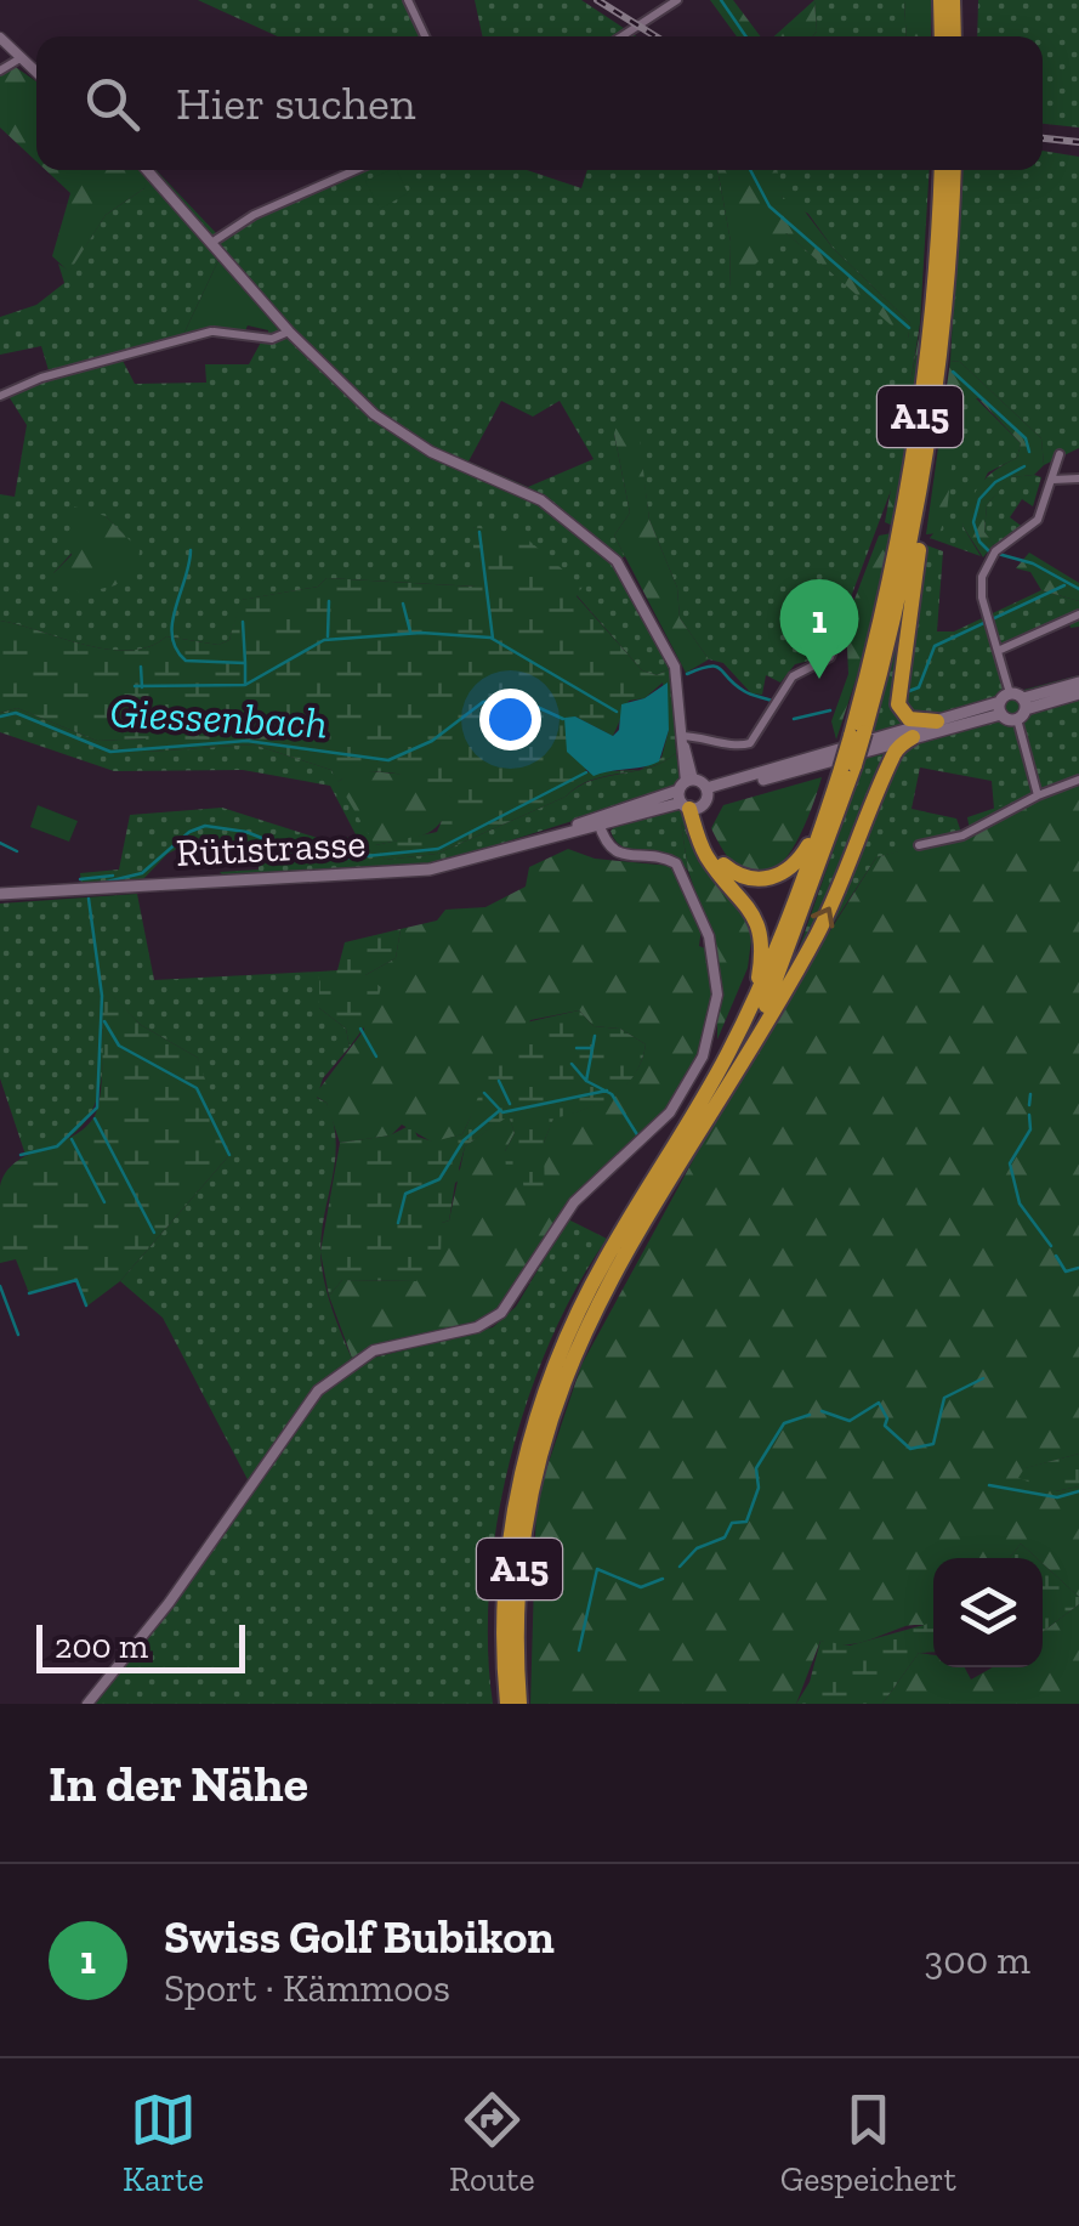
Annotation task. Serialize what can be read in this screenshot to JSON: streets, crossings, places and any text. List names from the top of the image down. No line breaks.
{"streets":{"highway":["A15"],"main road":["Rütistrasse"]},"water":["Giessenbach"],"scale_bar":"200 m","page":{"search":"Hier suchen","pins":"1","scale":"200 m","heading":"In der Nähe","list":[{"mark":"1","name":"Swiss Golf Bubikon","note":"Sport · Kämmoos","value":"300 m"}],"nav":["Karte","Route","Gespeichert"]}}
